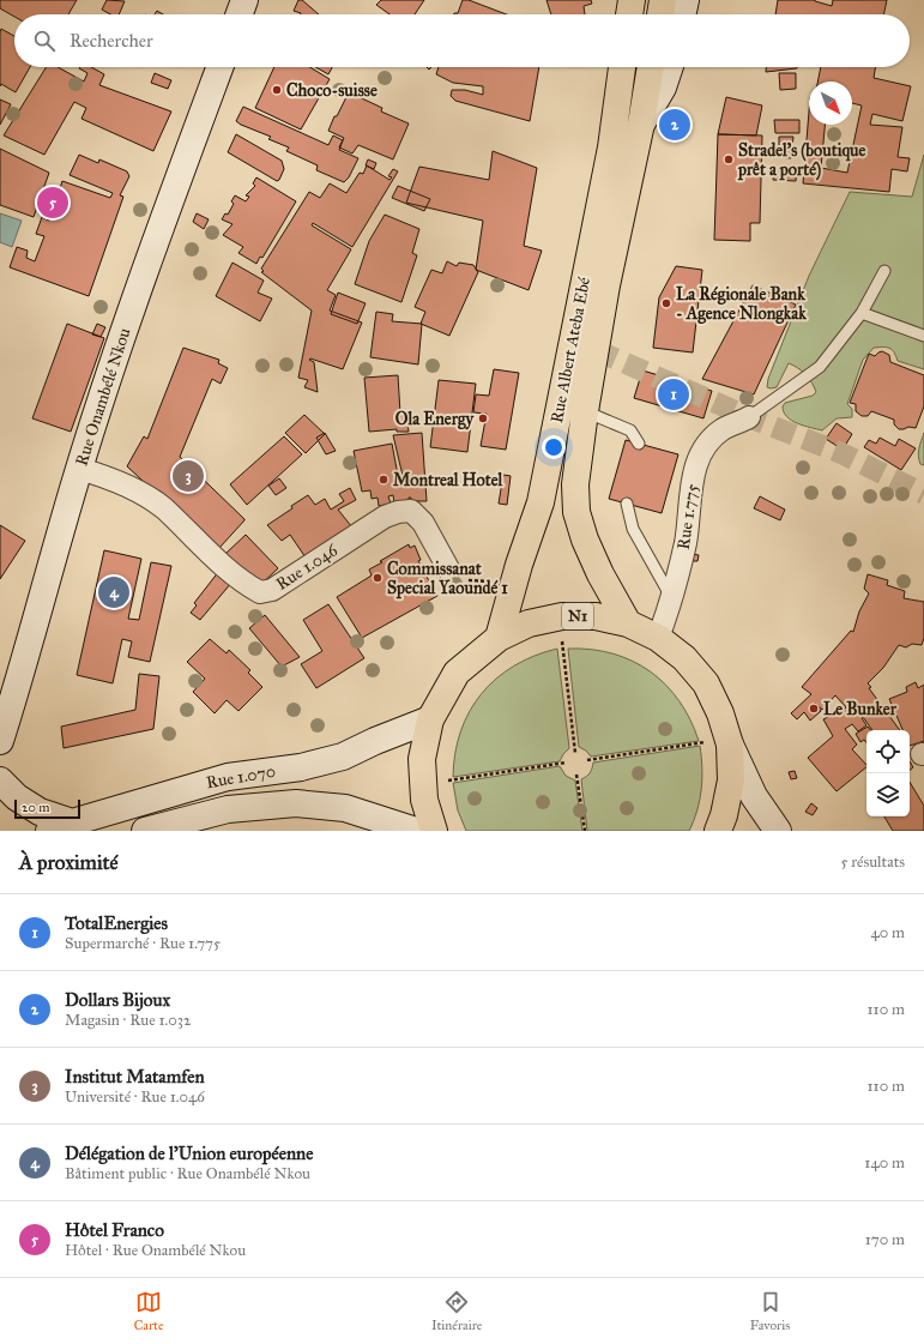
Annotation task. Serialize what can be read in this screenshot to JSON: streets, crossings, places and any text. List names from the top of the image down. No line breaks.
{"streets":{"highway":["Rue Albert Ateba Ebé","N1"],"main road":["Rue Onambélé Nkou","Rue 1.070"],"street":["Rue 1.775","Rue 1.046"]},"crossings":[["Rue Albert Ateba Ebé","N1"],["Rue Onambélé Nkou","Rue 1.046"],["Rue 1.775","N1"],["N1","Rue 1.070"]],"places":["Choco-suisse","Stradel's (boutique prêt a porté)","La Régionale Bank - Agence Nlongkak","Ola Energy","Montreal Hotel","Commissanat Special Yaoundé 1","Le Bunker"],"scale_bar":"20 m","north":"bottom right","page":{"search":"Rechercher","pins":["2","5","1","3","4"],"scale":"20 m","heading":["À proximité","5 résultats"],"list":[{"mark":"1","name":"TotalEnergies","note":"Supermarché · Rue 1.775","value":"40 m"},{"mark":"2","name":"Dollars Bijoux","note":"Magasin · Rue 1.032","value":"110 m"},{"mark":"3","name":"Institut Matamfen","note":"Université · Rue 1.046","value":"110 m"},{"mark":"4","name":"Délégation de l'Union européenne","note":"Bâtiment public · Rue Onambélé Nkou","value":"140 m"},{"mark":"5","name":"Hôtel Franco","note":"Hôtel · Rue Onambélé Nkou","value":"170 m"}],"nav":["Carte","Itinéraire","Favoris"]}}
